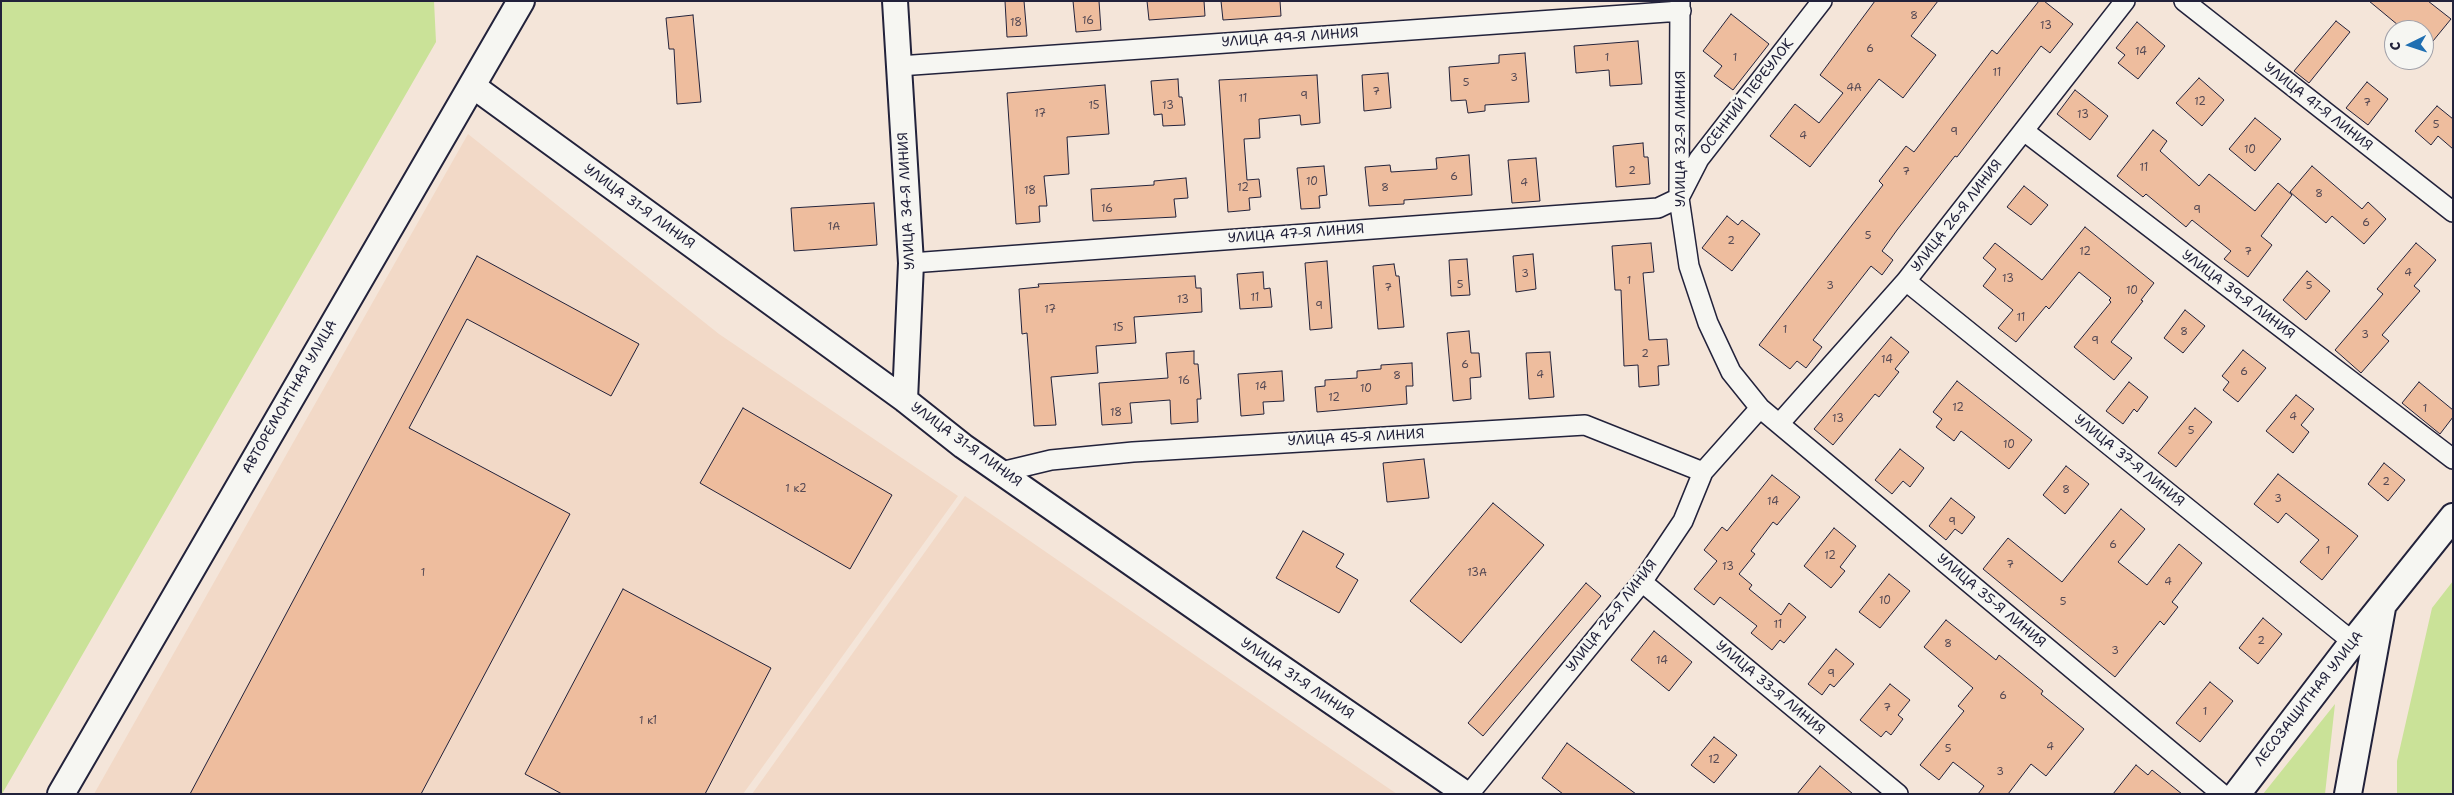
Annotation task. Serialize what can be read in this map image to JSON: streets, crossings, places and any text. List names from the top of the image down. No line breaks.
{"streets":{"main road":["АВТОРЕМОНТНАЯ УЛИЦА","ЛЕСОЗАЩИТНАЯ УЛИЦА"],"street":["УЛИЦА 49-Я ЛИНИЯ","ОСЕННИЙ ПЕРЕУЛОК","УЛИЦА 41-Я ЛИНИЯ","УЛИЦА 32-Я ЛИНИЯ","УЛИЦА 34-Я ЛИНИЯ","УЛИЦА 31-Я ЛИНИЯ","УЛИЦА 26-Я ЛИНИЯ","УЛИЦА 47-Я ЛИНИЯ","УЛИЦА 39-Я ЛИНИЯ","УЛИЦА 45-Я ЛИНИЯ","УЛИЦА 37-Я ЛИНИЯ","УЛИЦА 35-Я ЛИНИЯ","УЛИЦА 33-Я ЛИНИЯ"]},"crossings":[["УЛИЦА 49-Я ЛИНИЯ","УЛИЦА 32-Я ЛИНИЯ"],["УЛИЦА 49-Я ЛИНИЯ","УЛИЦА 34-Я ЛИНИЯ"],["ОСЕННИЙ ПЕРЕУЛОК","УЛИЦА 32-Я ЛИНИЯ"],["ОСЕННИЙ ПЕРЕУЛОК","УЛИЦА 47-Я ЛИНИЯ"],["УЛИЦА 32-Я ЛИНИЯ","УЛИЦА 26-Я ЛИНИЯ"],["УЛИЦА 32-Я ЛИНИЯ","УЛИЦА 47-Я ЛИНИЯ"],["УЛИЦА 32-Я ЛИНИЯ","УЛИЦА 35-Я ЛИНИЯ"],["УЛИЦА 34-Я ЛИНИЯ","УЛИЦА 31-Я ЛИНИЯ"],["УЛИЦА 34-Я ЛИНИЯ","УЛИЦА 47-Я ЛИНИЯ"],["УЛИЦА 31-Я ЛИНИЯ","УЛИЦА 26-Я ЛИНИЯ"],["УЛИЦА 31-Я ЛИНИЯ","АВТОРЕМОНТНАЯ УЛИЦА"],["УЛИЦА 31-Я ЛИНИЯ","УЛИЦА 45-Я ЛИНИЯ"],["УЛИЦА 26-Я ЛИНИЯ","УЛИЦА 39-Я ЛИНИЯ"],["УЛИЦА 26-Я ЛИНИЯ","УЛИЦА 45-Я ЛИНИЯ"],["УЛИЦА 26-Я ЛИНИЯ","УЛИЦА 37-Я ЛИНИЯ"],["УЛИЦА 26-Я ЛИНИЯ","УЛИЦА 35-Я ЛИНИЯ"],["УЛИЦА 26-Я ЛИНИЯ","УЛИЦА 33-Я ЛИНИЯ"],["УЛИЦА 37-Я ЛИНИЯ","ЛЕСОЗАЩИТНАЯ УЛИЦА"]],"house_numbers":["8","16","18","13","6","14","1","1","11","3","5","4А","7","9","11","12","7","15","13","17","13","5","9","4","10","11","2","7","6","10","4","12","8","18","8","16","9","6","1А","5","2","12","7","4","3","13","1","5","3","5","7","10","11","13","9","17","11","15","1","8","3","9","2","14","6","6","4","8","16","14","10","12","12","1","18","4","13","5","10","2","1 к2","8","3","14","9","6","1","12","7","13","1","13А","4","10","5","11","2","8","3","14","9","6","7","1","1 к1","4","5","12","3"],"north":"left"}
